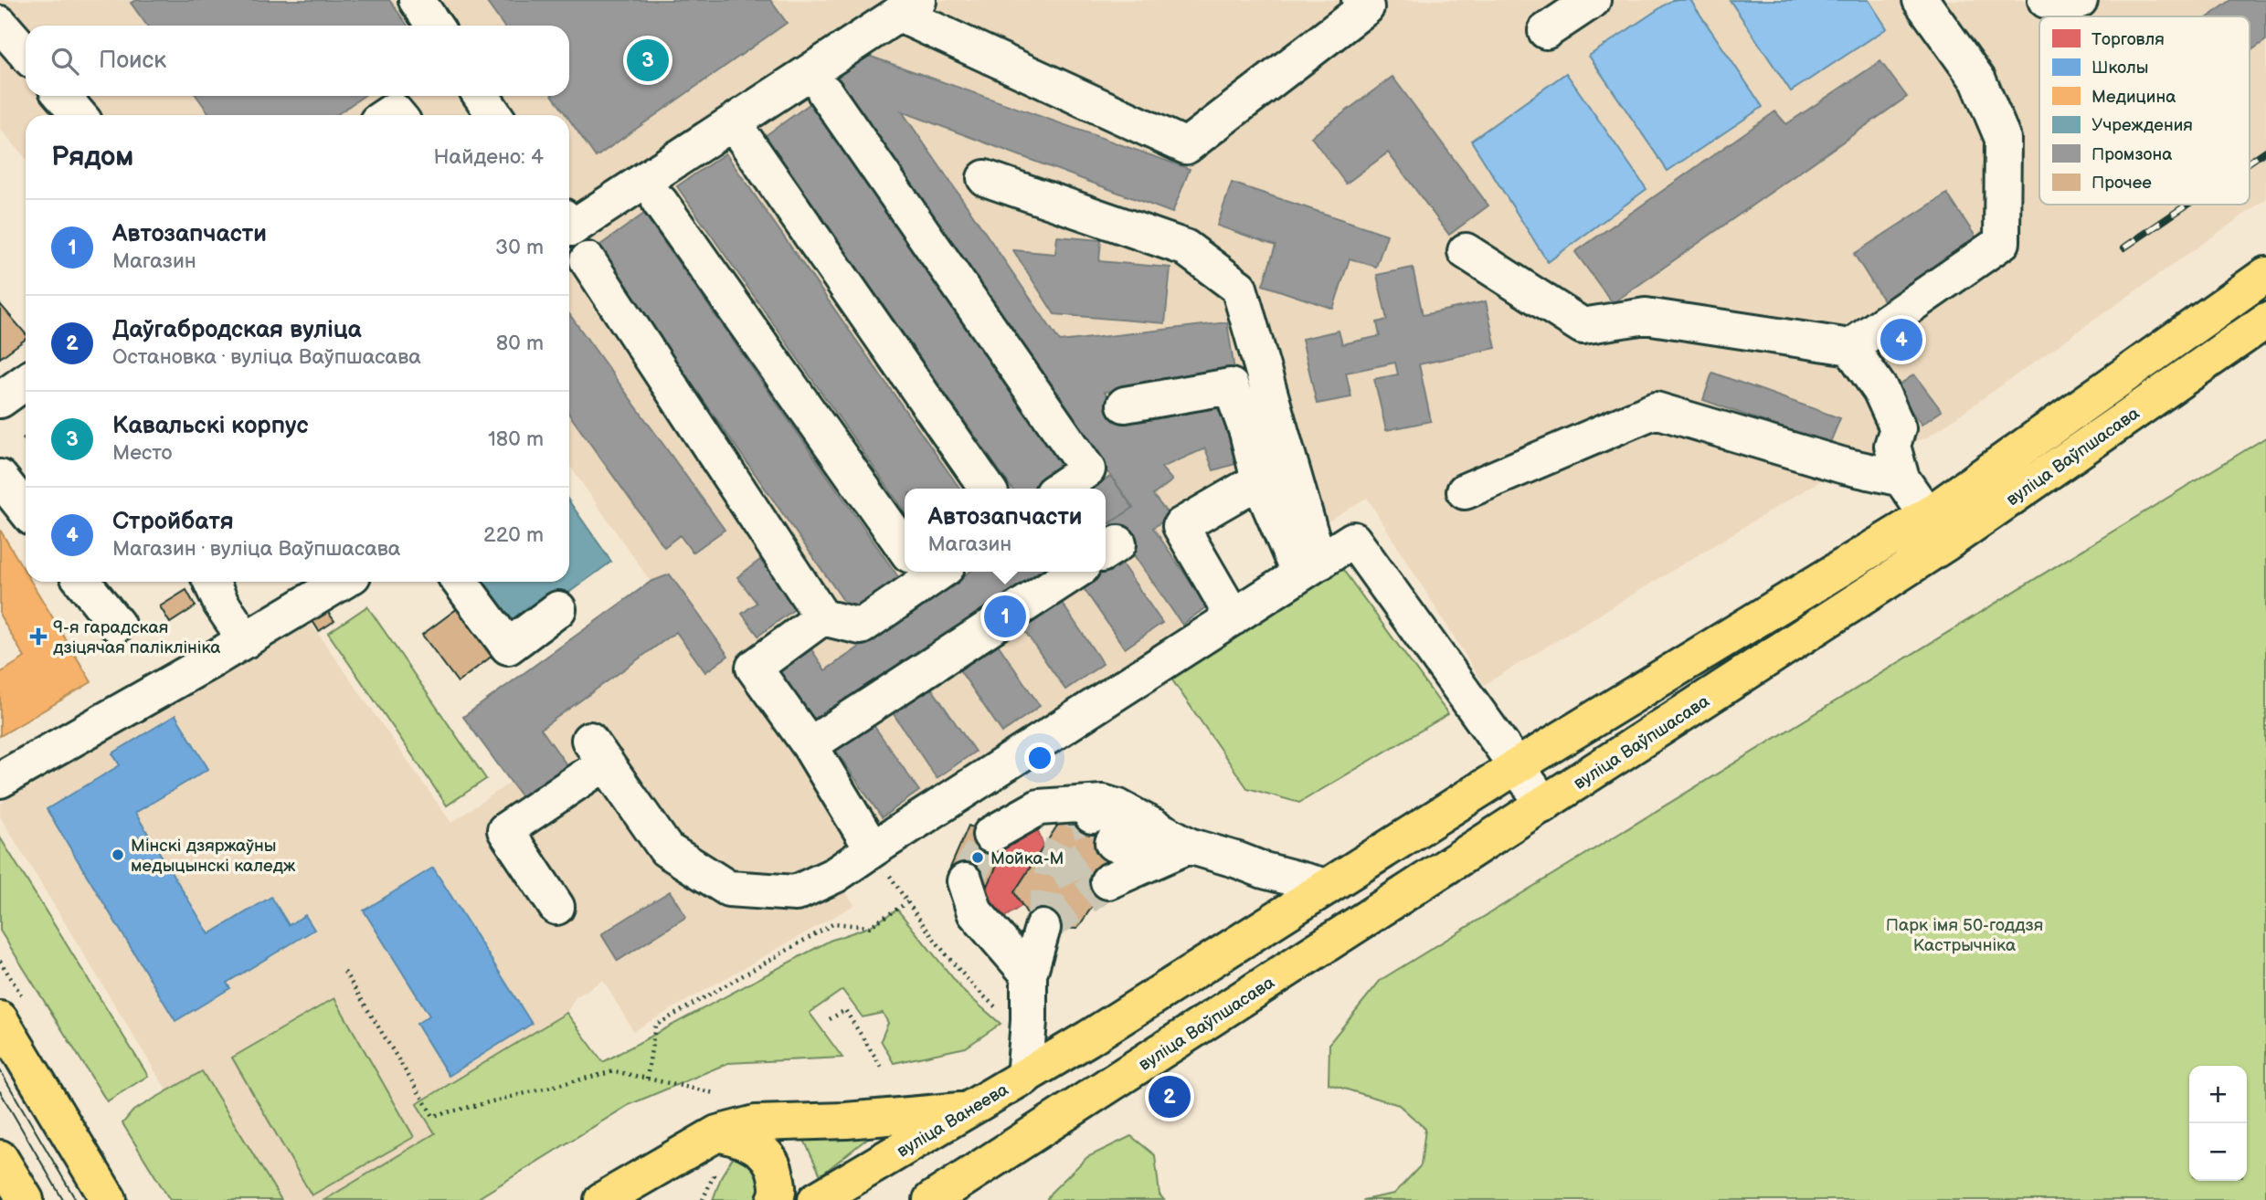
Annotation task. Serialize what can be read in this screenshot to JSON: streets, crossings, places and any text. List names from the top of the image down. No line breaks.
{"streets":{"main road":["вуліца Ваўпшасава","вуліца Ванеева"]},"crossings":[["вуліца Ваўпшасава","вуліца Ванеева"]],"parks":["Парк імя 50-годдзя Кастрычніка"],"places":{"health":["9-я гарадская дзіцячая паліклініка"],"other":["Мінскі дзяржаўны медыцынскі каледж","Мойка-М"]},"legend":["Торговля","Школы","Медицина","Учреждения","Промзона","Прочее"],"page":{"search":"Поиск","pins":["3","4","1","2"],"heading":["Рядом","Найдено: 4"],"list":[{"mark":"1","name":"Автозапчасти","note":"Магазин","value":"30 m"},{"mark":"2","name":"Даўгабродская вуліца","note":"Остановка · вуліца Ваўпшасава","value":"80 m"},{"mark":"3","name":"Кавальскі корпус","note":"Место","value":"180 m"},{"mark":"4","name":"Стройбатя","note":"Магазин · вуліца Ваўпшасава","value":"220 m"}],"popup":["Автозапчасти","Магазин"],"map_buttons":["+","−"]}}
